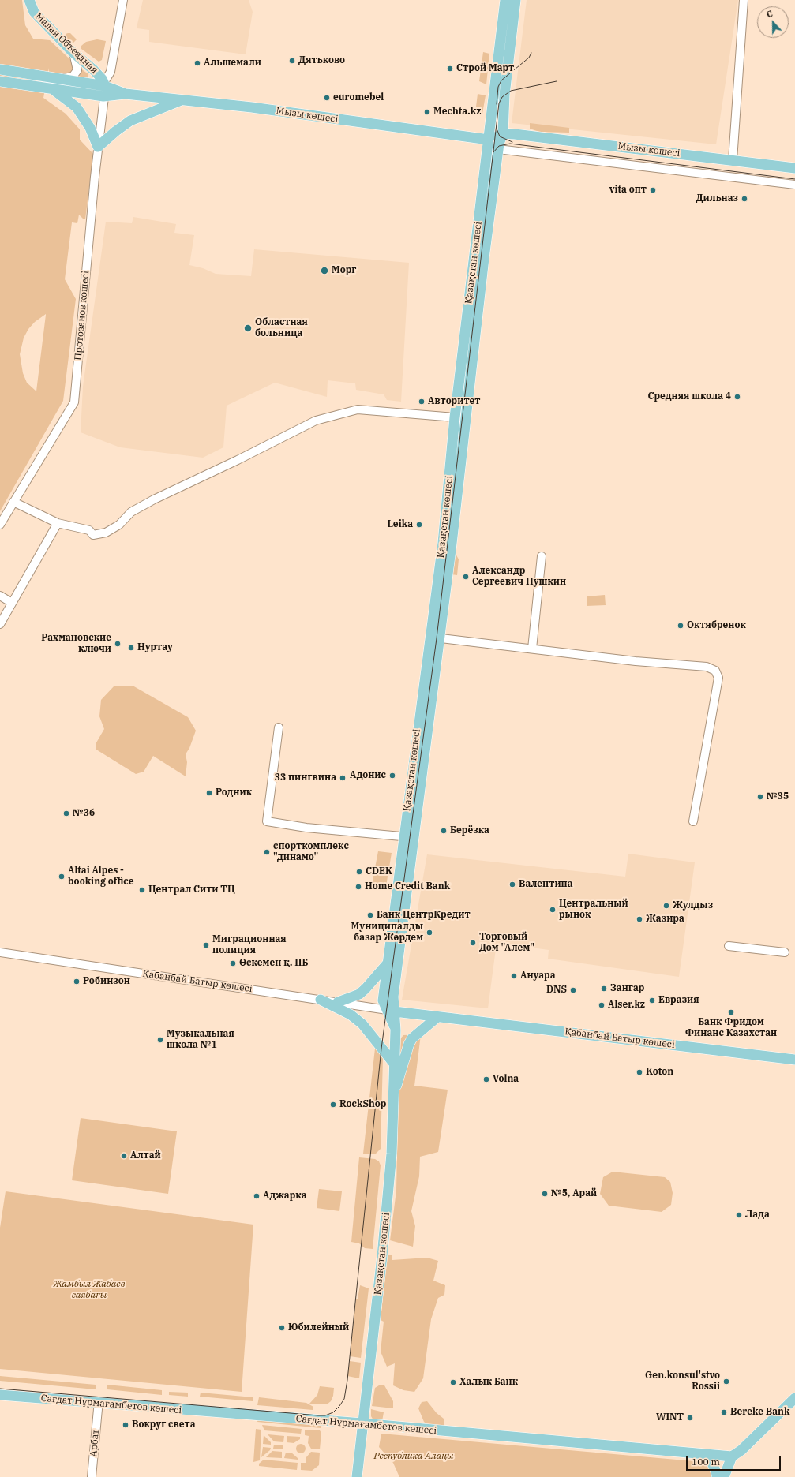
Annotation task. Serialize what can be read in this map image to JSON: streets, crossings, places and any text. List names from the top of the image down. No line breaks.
{"streets":{"main road":["Малая Объездная","Мызы көшесі","Қазақстан көшесі","Қабанбай Батыр көшесі","Сағдат Нұрмағамбетов көшесі"],"street":["Протозанов көшесі","Арбат"]},"crossings":[["Малая Объездная","Протозанов көшесі"],["Мызы көшесі","Қазақстан көшесі"],["Қазақстан көшесі","Қабанбай Батыр көшесі"],["Қазақстан көшесі","Сағдат Нұрмағамбетов көшесі"]],"parks":["Жамбыл Жабаев саябағы","Республика Алаңы"],"places":["Дятьково","Альшемали","Строй Март","euromebel","Mechta.kz","vita опт","Дильназ","Морг","Областная больница","Средняя школа 4","Авторитет","Leika","Александр Сергеевич Пушкин","Октябренок","Рахмановские ключи","Нуртау","Адонис","33 пингвина","Родник","№35","№36","Берёзка","спорткомплекс \"динамо\"","CDEK","Altai Alpes - booking office","Валентина","Home Credit Bank","Централ Сити ТЦ","Жулдыз","Центральный рынок","Банк ЦентрКредит","Жазира","Муниципалды базар Жәрдем","Торговый Дом \"Алем\"","Миграционная полиция","Өскемен қ. ІІБ","Ануара","Робинзон","Зангар","DNS","Евразия","Alser.kz","Банк Фридом Финанс Казахстан","Музыкальная школа №1","Koton","Volna","RockShop","Алтай","№5, Арай","Аджарка","Лада","Юбилейный","Gen.konsul'stvo Rossii","Халык Банк","Bereke Bank","WINT","Вокруг света"],"scale_bar":"100 m","north":"top"}
